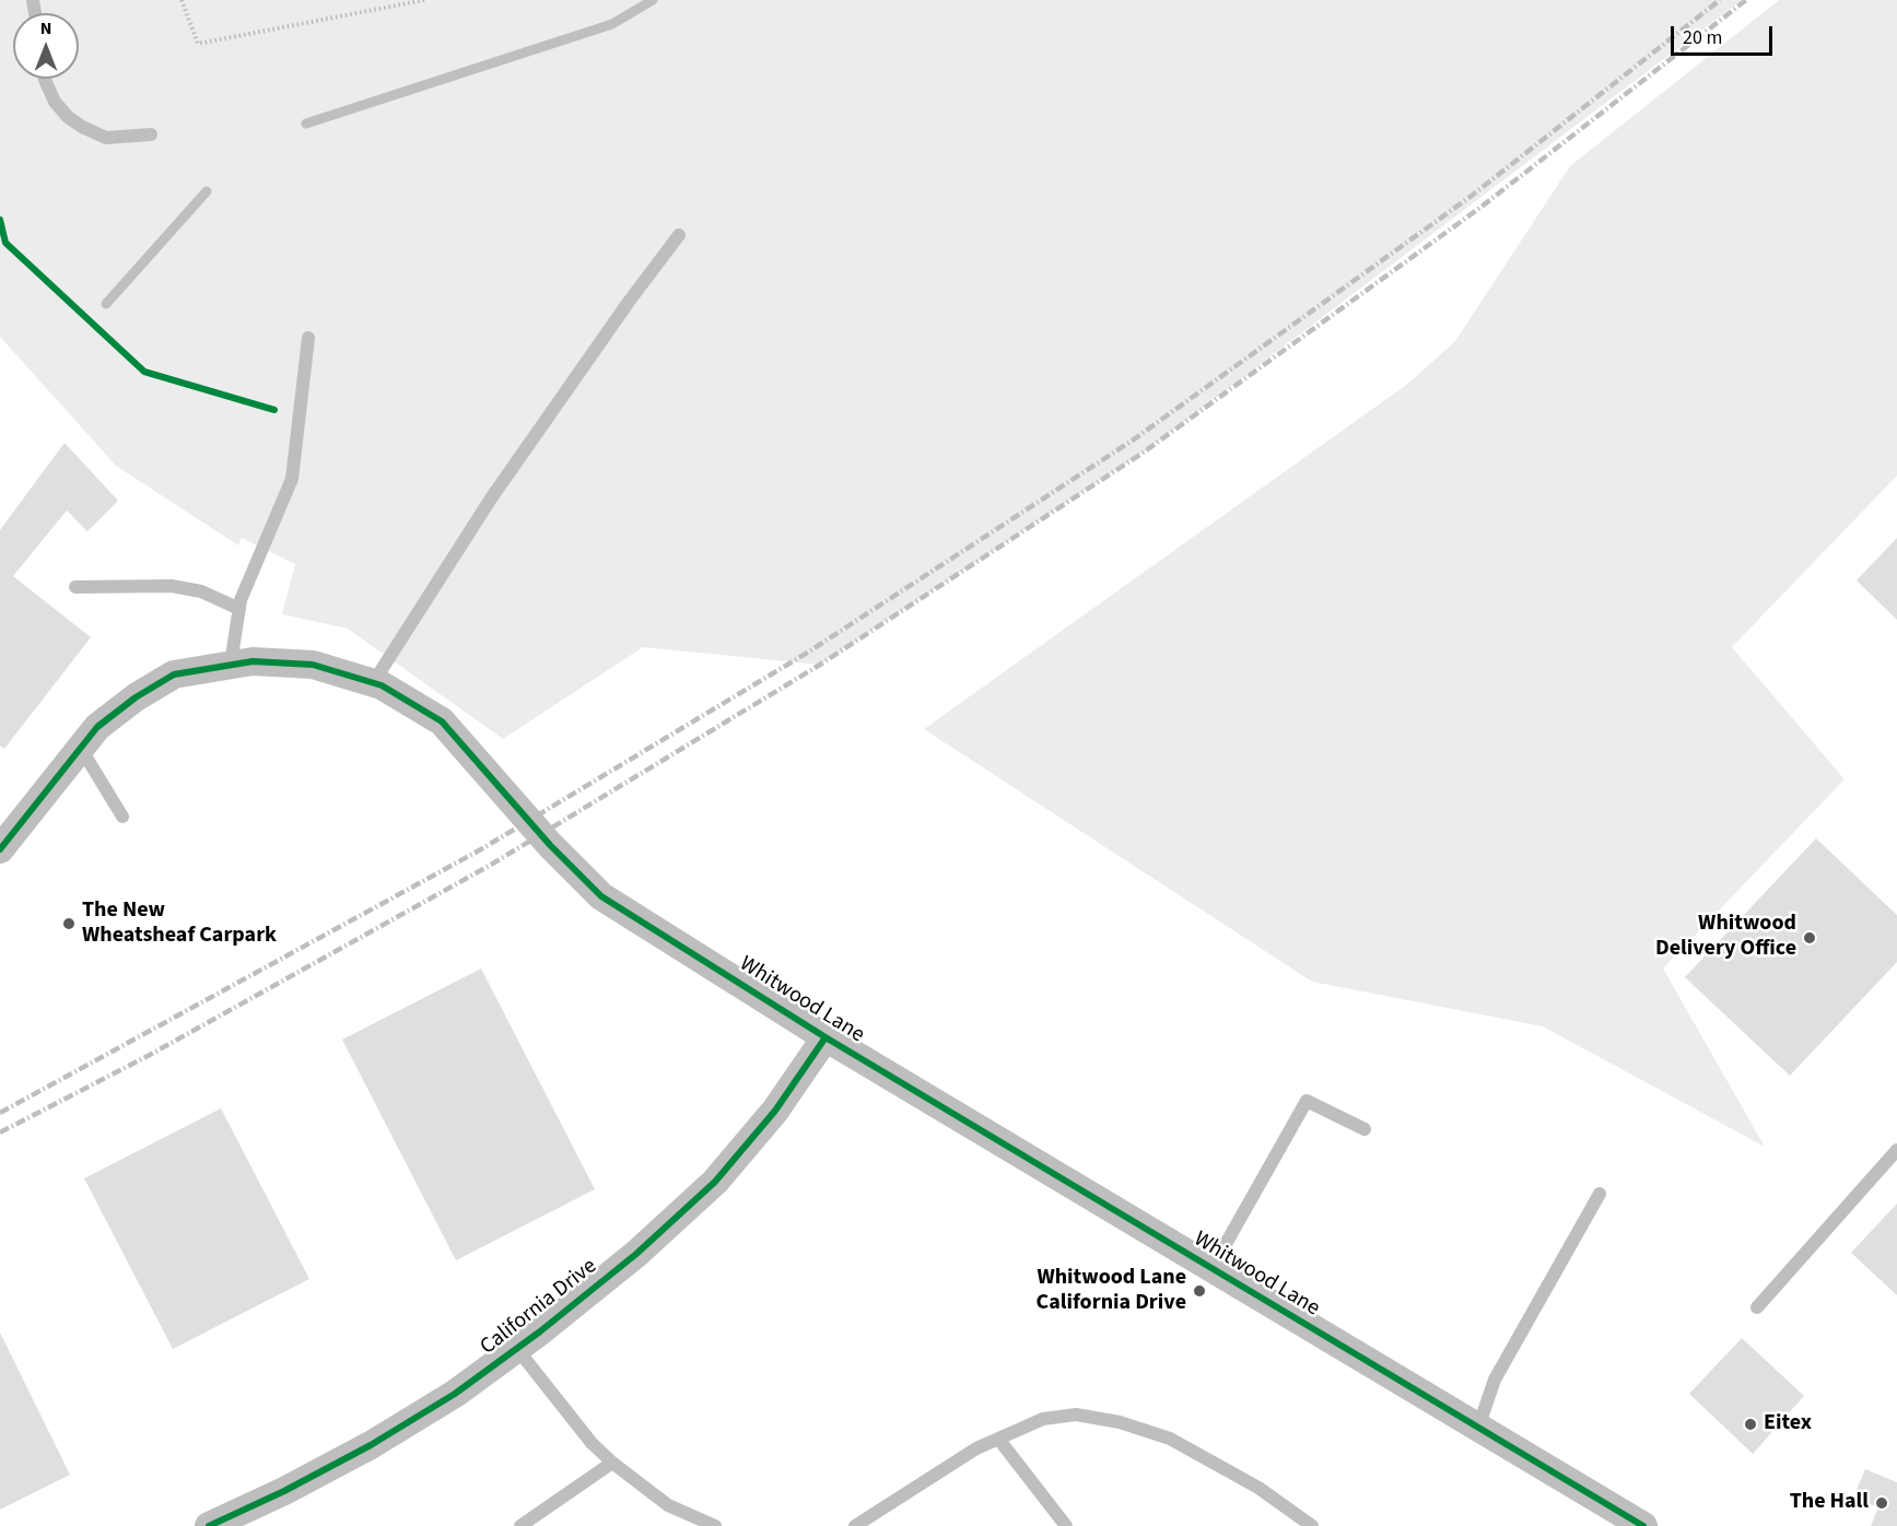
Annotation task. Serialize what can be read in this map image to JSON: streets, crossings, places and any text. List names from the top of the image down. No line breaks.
{"streets":{"street":["Whitwood Lane","California Drive"]},"crossings":[["Whitwood Lane","California Drive"]],"places":["The New Wheatsheaf Carpark","Whitwood Delivery Office","Whitwood Lane California Drive","Eitex","The Hall"],"scale_bar":"20 m","north":"top"}
